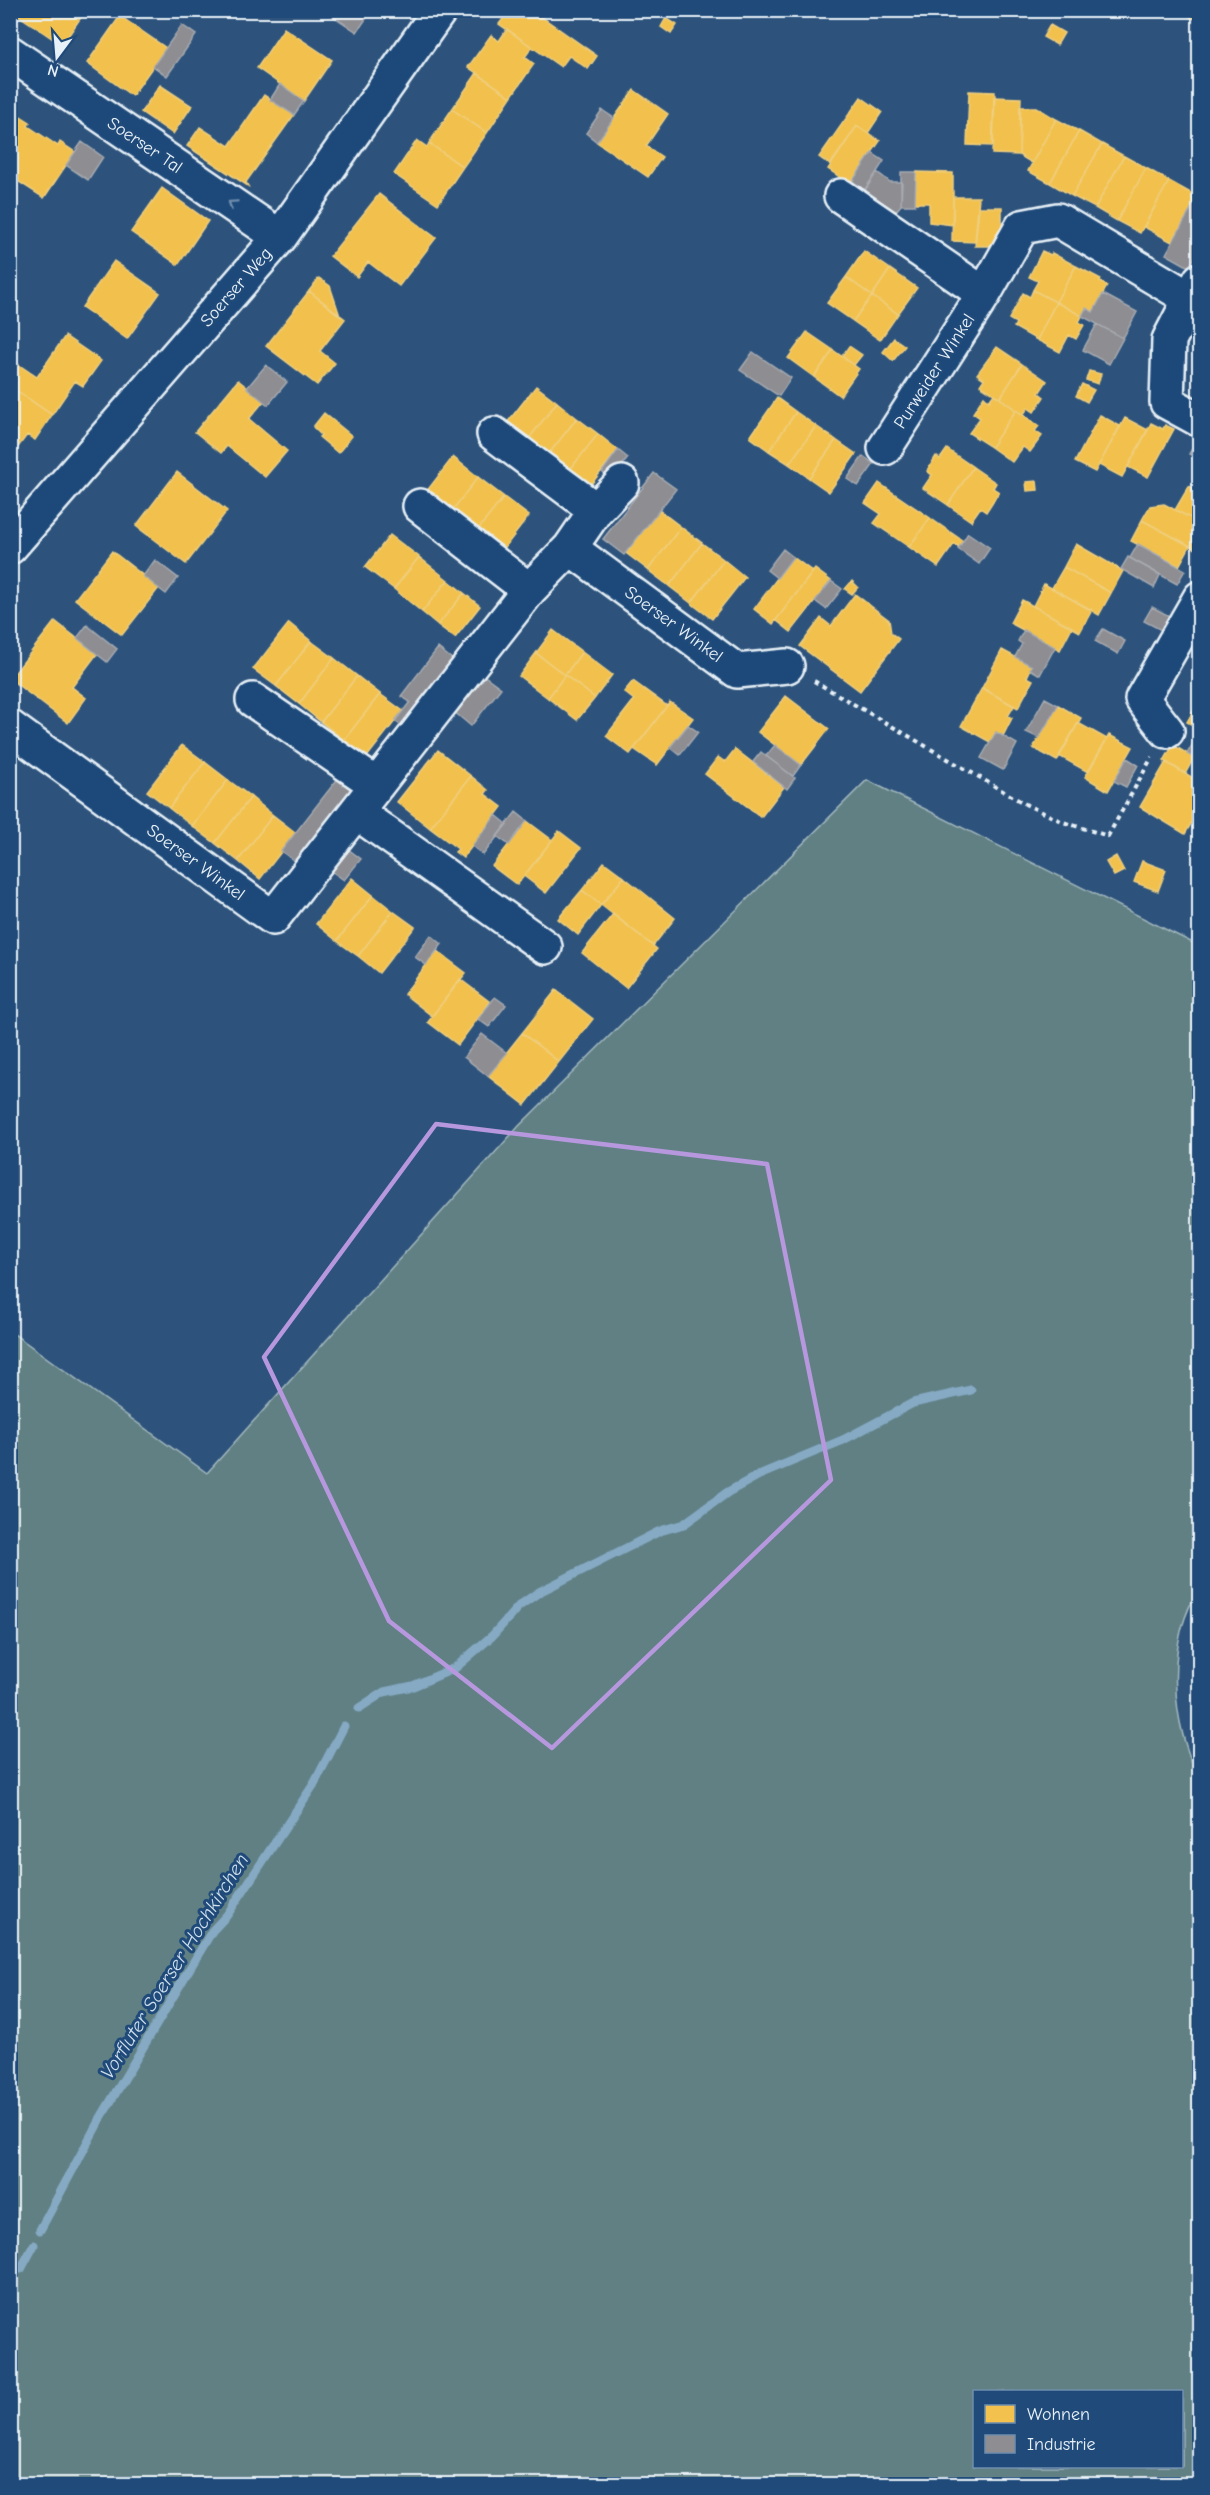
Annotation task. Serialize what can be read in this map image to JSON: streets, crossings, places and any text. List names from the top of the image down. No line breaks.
{"streets":{"street":["Soerser Tal","Soerser Weg","Purweider Winkel","Soerser Winkel"]},"crossings":[["Soerser Tal","Soerser Weg"]],"one_way":["Soerser Tal"],"water":["Vorfluter Soerser Hochkirchen"],"legend":["Wohnen","Industrie"],"north":"bottom"}
